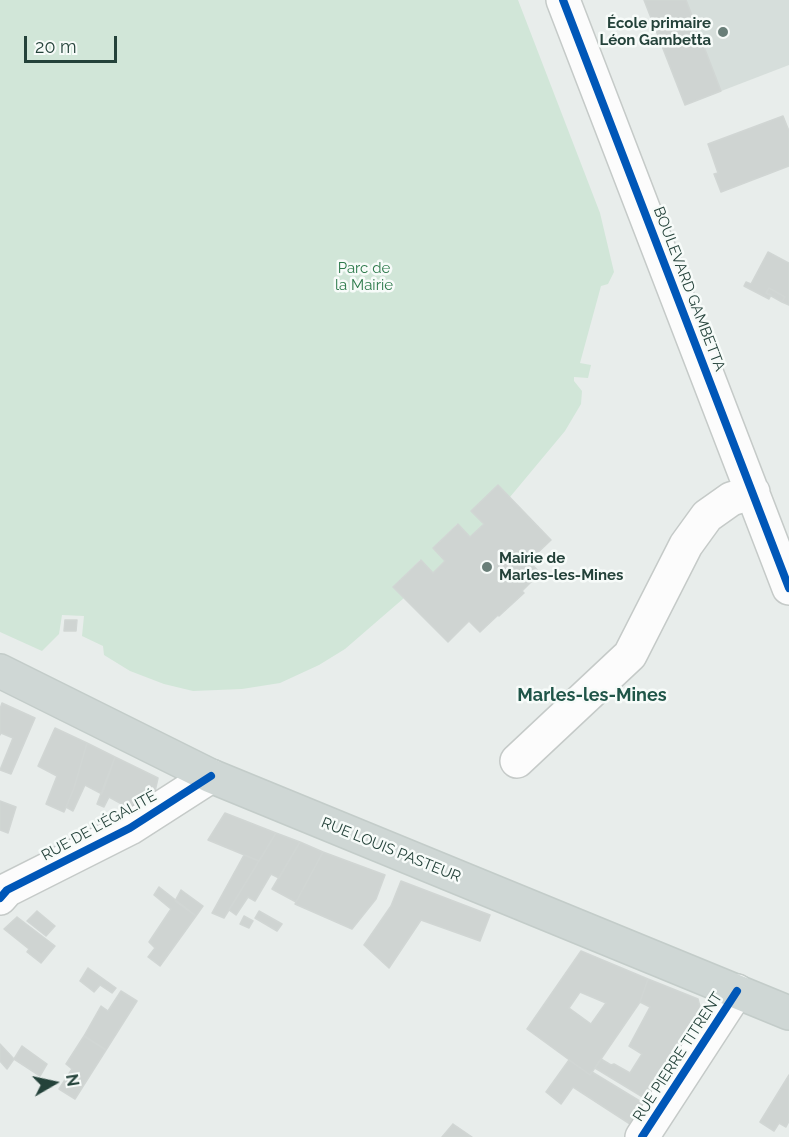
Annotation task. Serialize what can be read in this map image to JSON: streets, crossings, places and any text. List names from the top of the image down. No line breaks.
{"streets":{"main road":["RUE LOUIS PASTEUR"],"street":["BOULEVARD GAMBETTA","RUE DE L'ÉGALITÉ","RUE PIERRE TITRENT"]},"crossings":[["RUE DE L'ÉGALITÉ","RUE LOUIS PASTEUR"],["RUE LOUIS PASTEUR","RUE PIERRE TITRENT"]],"districts":["Marles-les-Mines"],"parks":["Parc de la Mairie"],"places":["École primaire Léon Gambetta","Mairie de Marles-les-Mines"],"scale_bar":"20 m","north":"right"}
